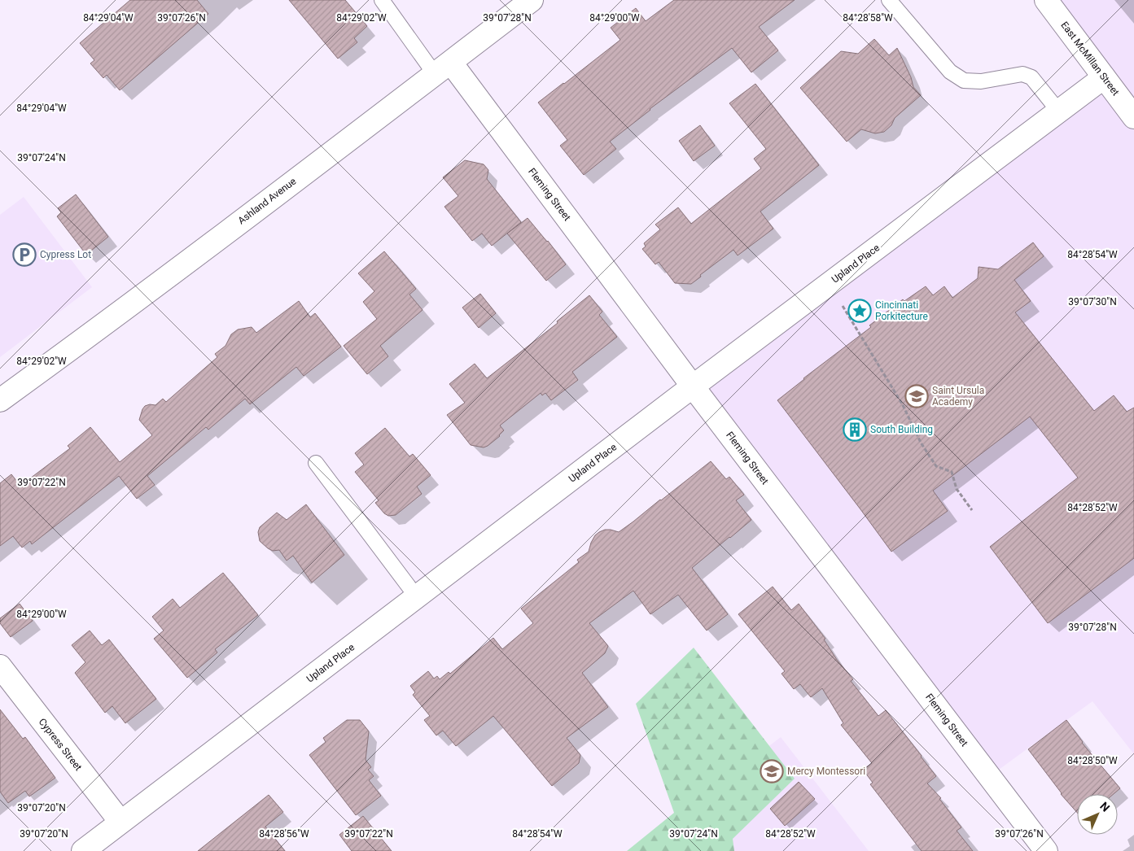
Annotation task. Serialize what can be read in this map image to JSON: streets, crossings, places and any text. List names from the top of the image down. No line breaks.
{"streets":{"street":["East McMillan Street","Fleming Street","Ashland Avenue","Upland Place","Cypress Street"]},"crossings":[["East McMillan Street","Upland Place"],["Fleming Street","Ashland Avenue"],["Fleming Street","Upland Place"],["Upland Place","Cypress Street"]],"places":{"parking":["Cypress Lot"],"place":["Cincinnati Porkitecture"],"school or university":["Saint Ursula Academy","Mercy Montessori"],"building":["South Building"]},"north":"top right","coordinates":["84°29'04\"W","39°07'26\"N","84°29'02\"W","39°07'28\"N","84°29'00\"W","84°28'58\"W","39°07'24\"N","84°28'54\"W","39°07'30\"N","39°07'22\"N","84°28'52\"W","84°28'50\"W","39°07'20\"N","84°28'56\"W"]}
